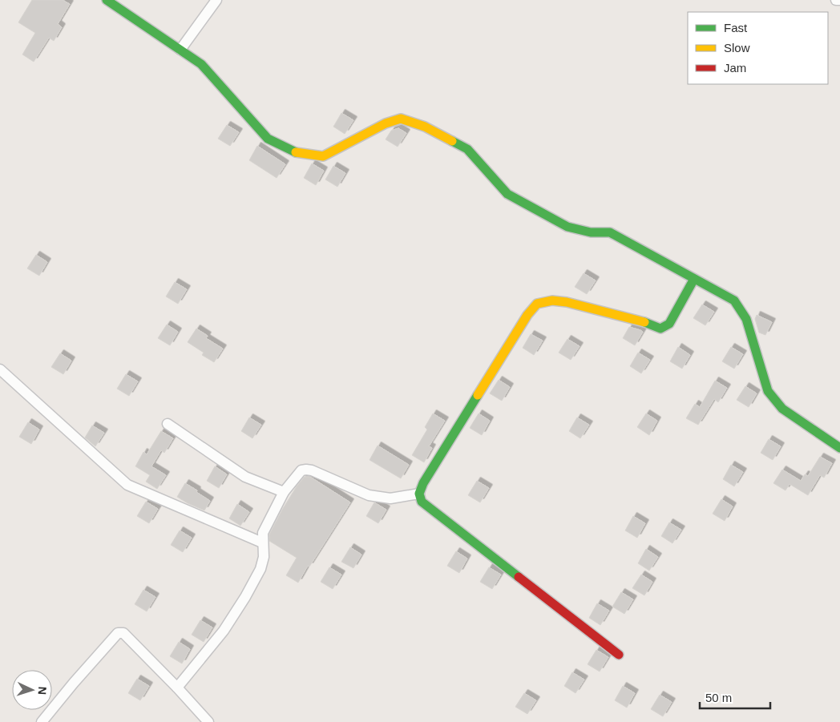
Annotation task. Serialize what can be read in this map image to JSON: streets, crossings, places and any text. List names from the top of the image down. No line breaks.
{"legend":["Fast","Slow","Jam"],"scale_bar":"50 m","north":"right"}
